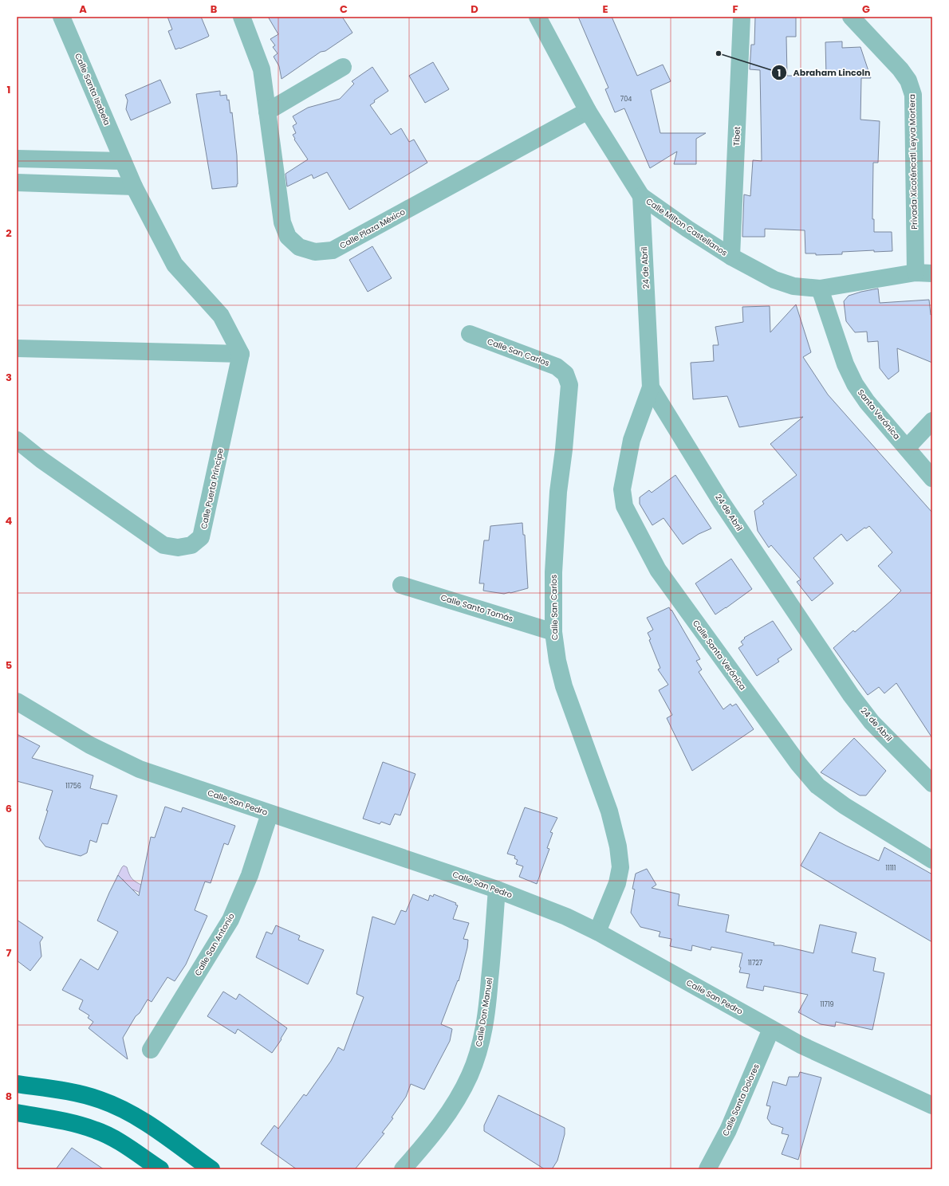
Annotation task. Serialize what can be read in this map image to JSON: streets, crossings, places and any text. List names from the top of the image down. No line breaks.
{"streets":{"street":["Calle Santa Isabela","Tibet","Privada Xicoténcatl Leyva Mortera","Calle Milton Castellanos","Calle Plaza México","24 de Abril","Calle San Carlos","Santa Verónica","Calle Puerta Príncipe","Calle Santo Tomás","Calle Santa Verónica","Calle San Pedro","Calle San Antonio","Calle Don Manuel","Calle Santa Dolores"]},"crossings":[["Tibet","Calle Milton Castellanos"],["Privada Xicoténcatl Leyva Mortera","Calle Milton Castellanos"],["Calle Milton Castellanos","Calle Plaza México"],["Calle Milton Castellanos","24 de Abril"],["Calle Milton Castellanos","Santa Verónica"],["24 de Abril","Calle Santa Verónica"],["Calle San Carlos","Calle Santo Tomás"],["Calle San Carlos","Calle San Pedro"],["Calle San Pedro","Calle San Antonio"],["Calle San Pedro","Calle Don Manuel"],["Calle San Pedro","Calle Santa Dolores"]],"places":["Abraham Lincoln"],"house_numbers":["704","11756","11111","11727","11719"],"grid":{"columns":["A","B","C","D","E","F","G"],"rows":["1","2","3","4","5","6","7","8"]}}
